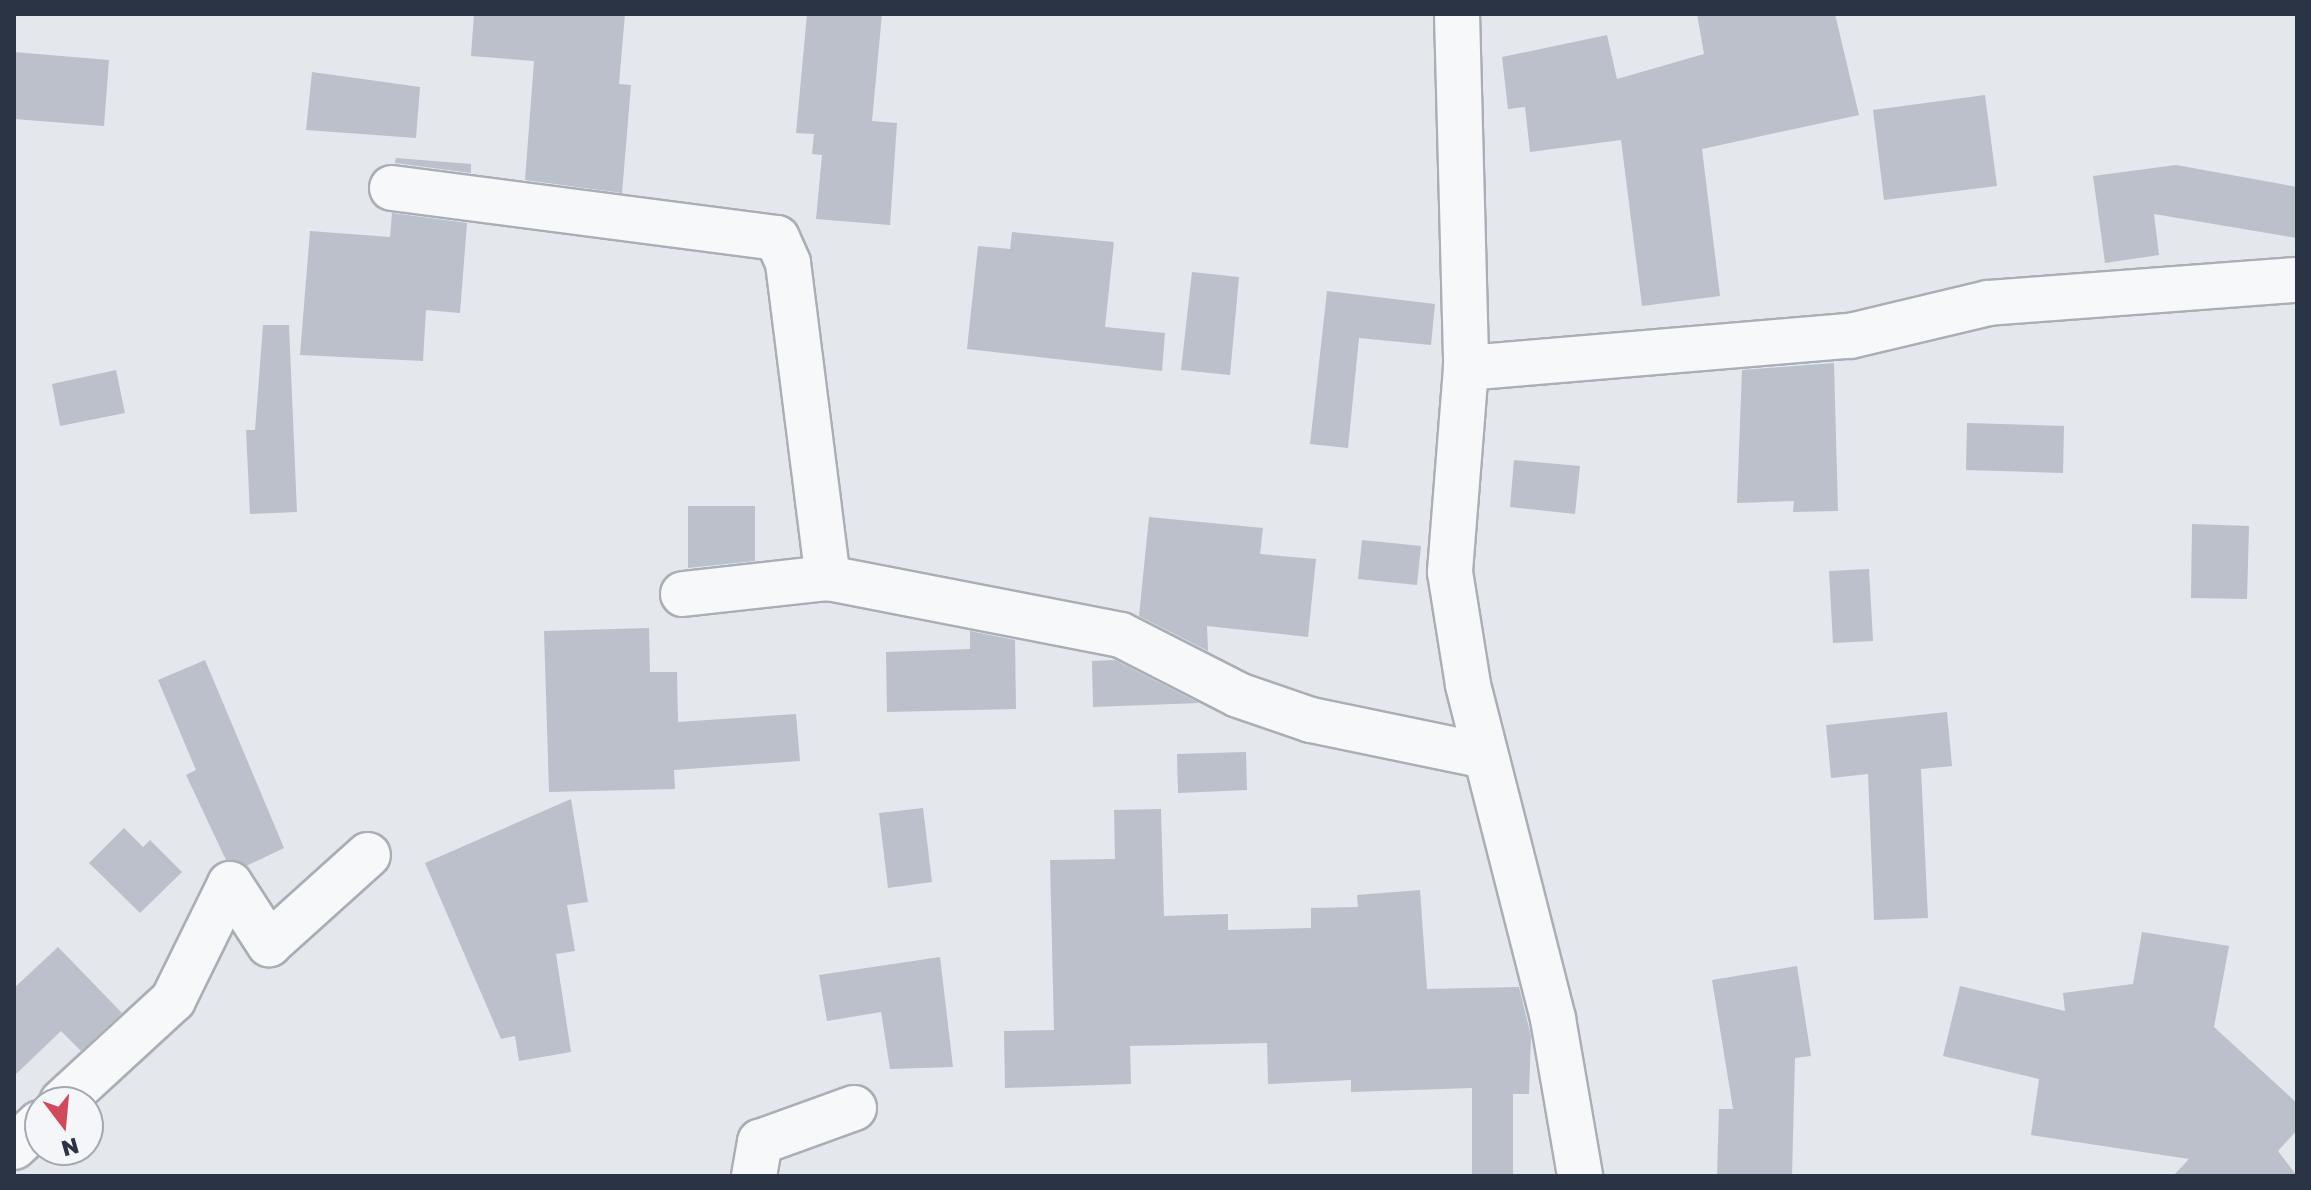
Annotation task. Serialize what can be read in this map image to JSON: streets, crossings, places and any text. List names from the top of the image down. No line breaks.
{"north":"bottom"}
